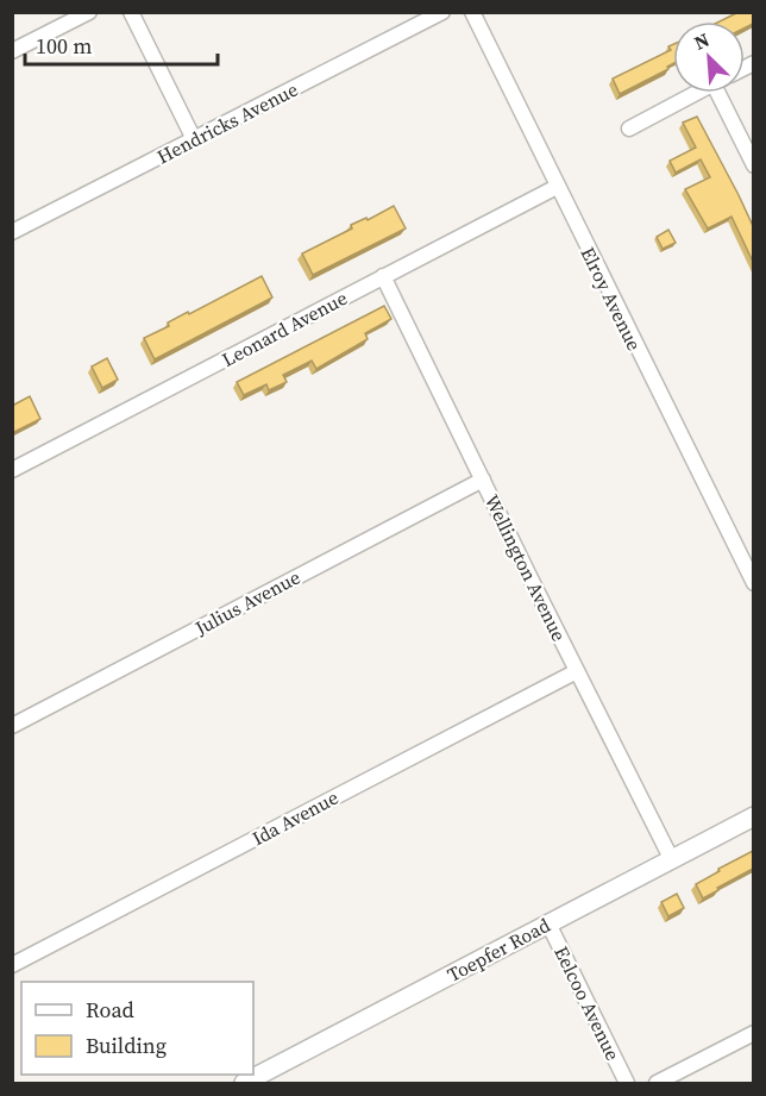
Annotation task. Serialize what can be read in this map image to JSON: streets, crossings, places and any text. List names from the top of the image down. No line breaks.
{"streets":{"street":["Hendricks Avenue","Elroy Avenue","Leonard Avenue","Wellington Avenue","Julius Avenue","Ida Avenue","Toepfer Road","Eelcoo Avenue"]},"crossings":[["Elroy Avenue","Leonard Avenue"],["Leonard Avenue","Wellington Avenue"],["Wellington Avenue","Julius Avenue"],["Wellington Avenue","Ida Avenue"],["Wellington Avenue","Toepfer Road"],["Toepfer Road","Eelcoo Avenue"]],"legend":["Road","Building"],"scale_bar":"100 m","north":"top left"}
